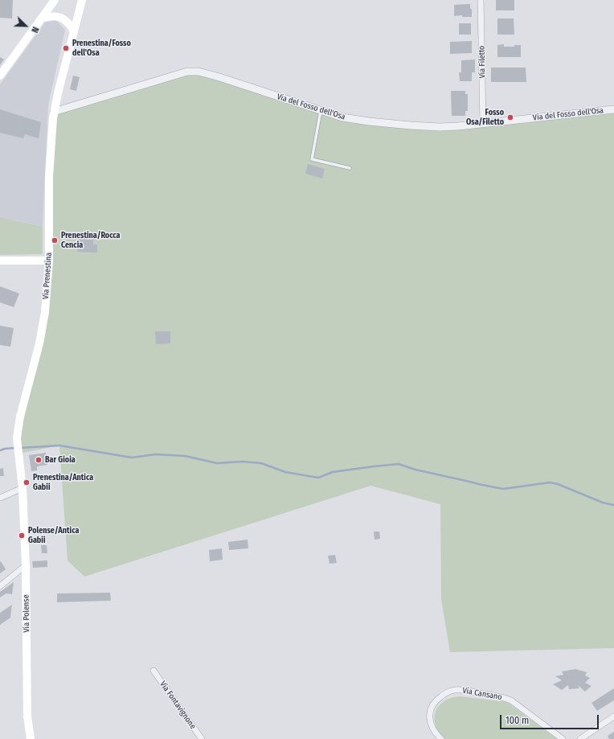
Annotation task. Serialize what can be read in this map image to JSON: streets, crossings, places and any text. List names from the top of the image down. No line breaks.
{"streets":{"main road":["Via Prenestina","Via Polense"],"street":["Via Filetto","Via del Fosso dell'Osa","Via Cansano","Via Fontavignone"]},"crossings":[["Via Filetto","Via del Fosso dell'Osa"],["Via del Fosso dell'Osa","Via Prenestina"],["Via Prenestina","Via Polense"]],"places":["Prenestina/Fosso dell'Osa","Fosso Osa/Filetto","Prenestina/Rocca Cencia","Bar Gioia","Prenestina/Antica Gabii","Polense/Antica Gabii"],"scale_bar":"100 m","north":"bottom right"}
